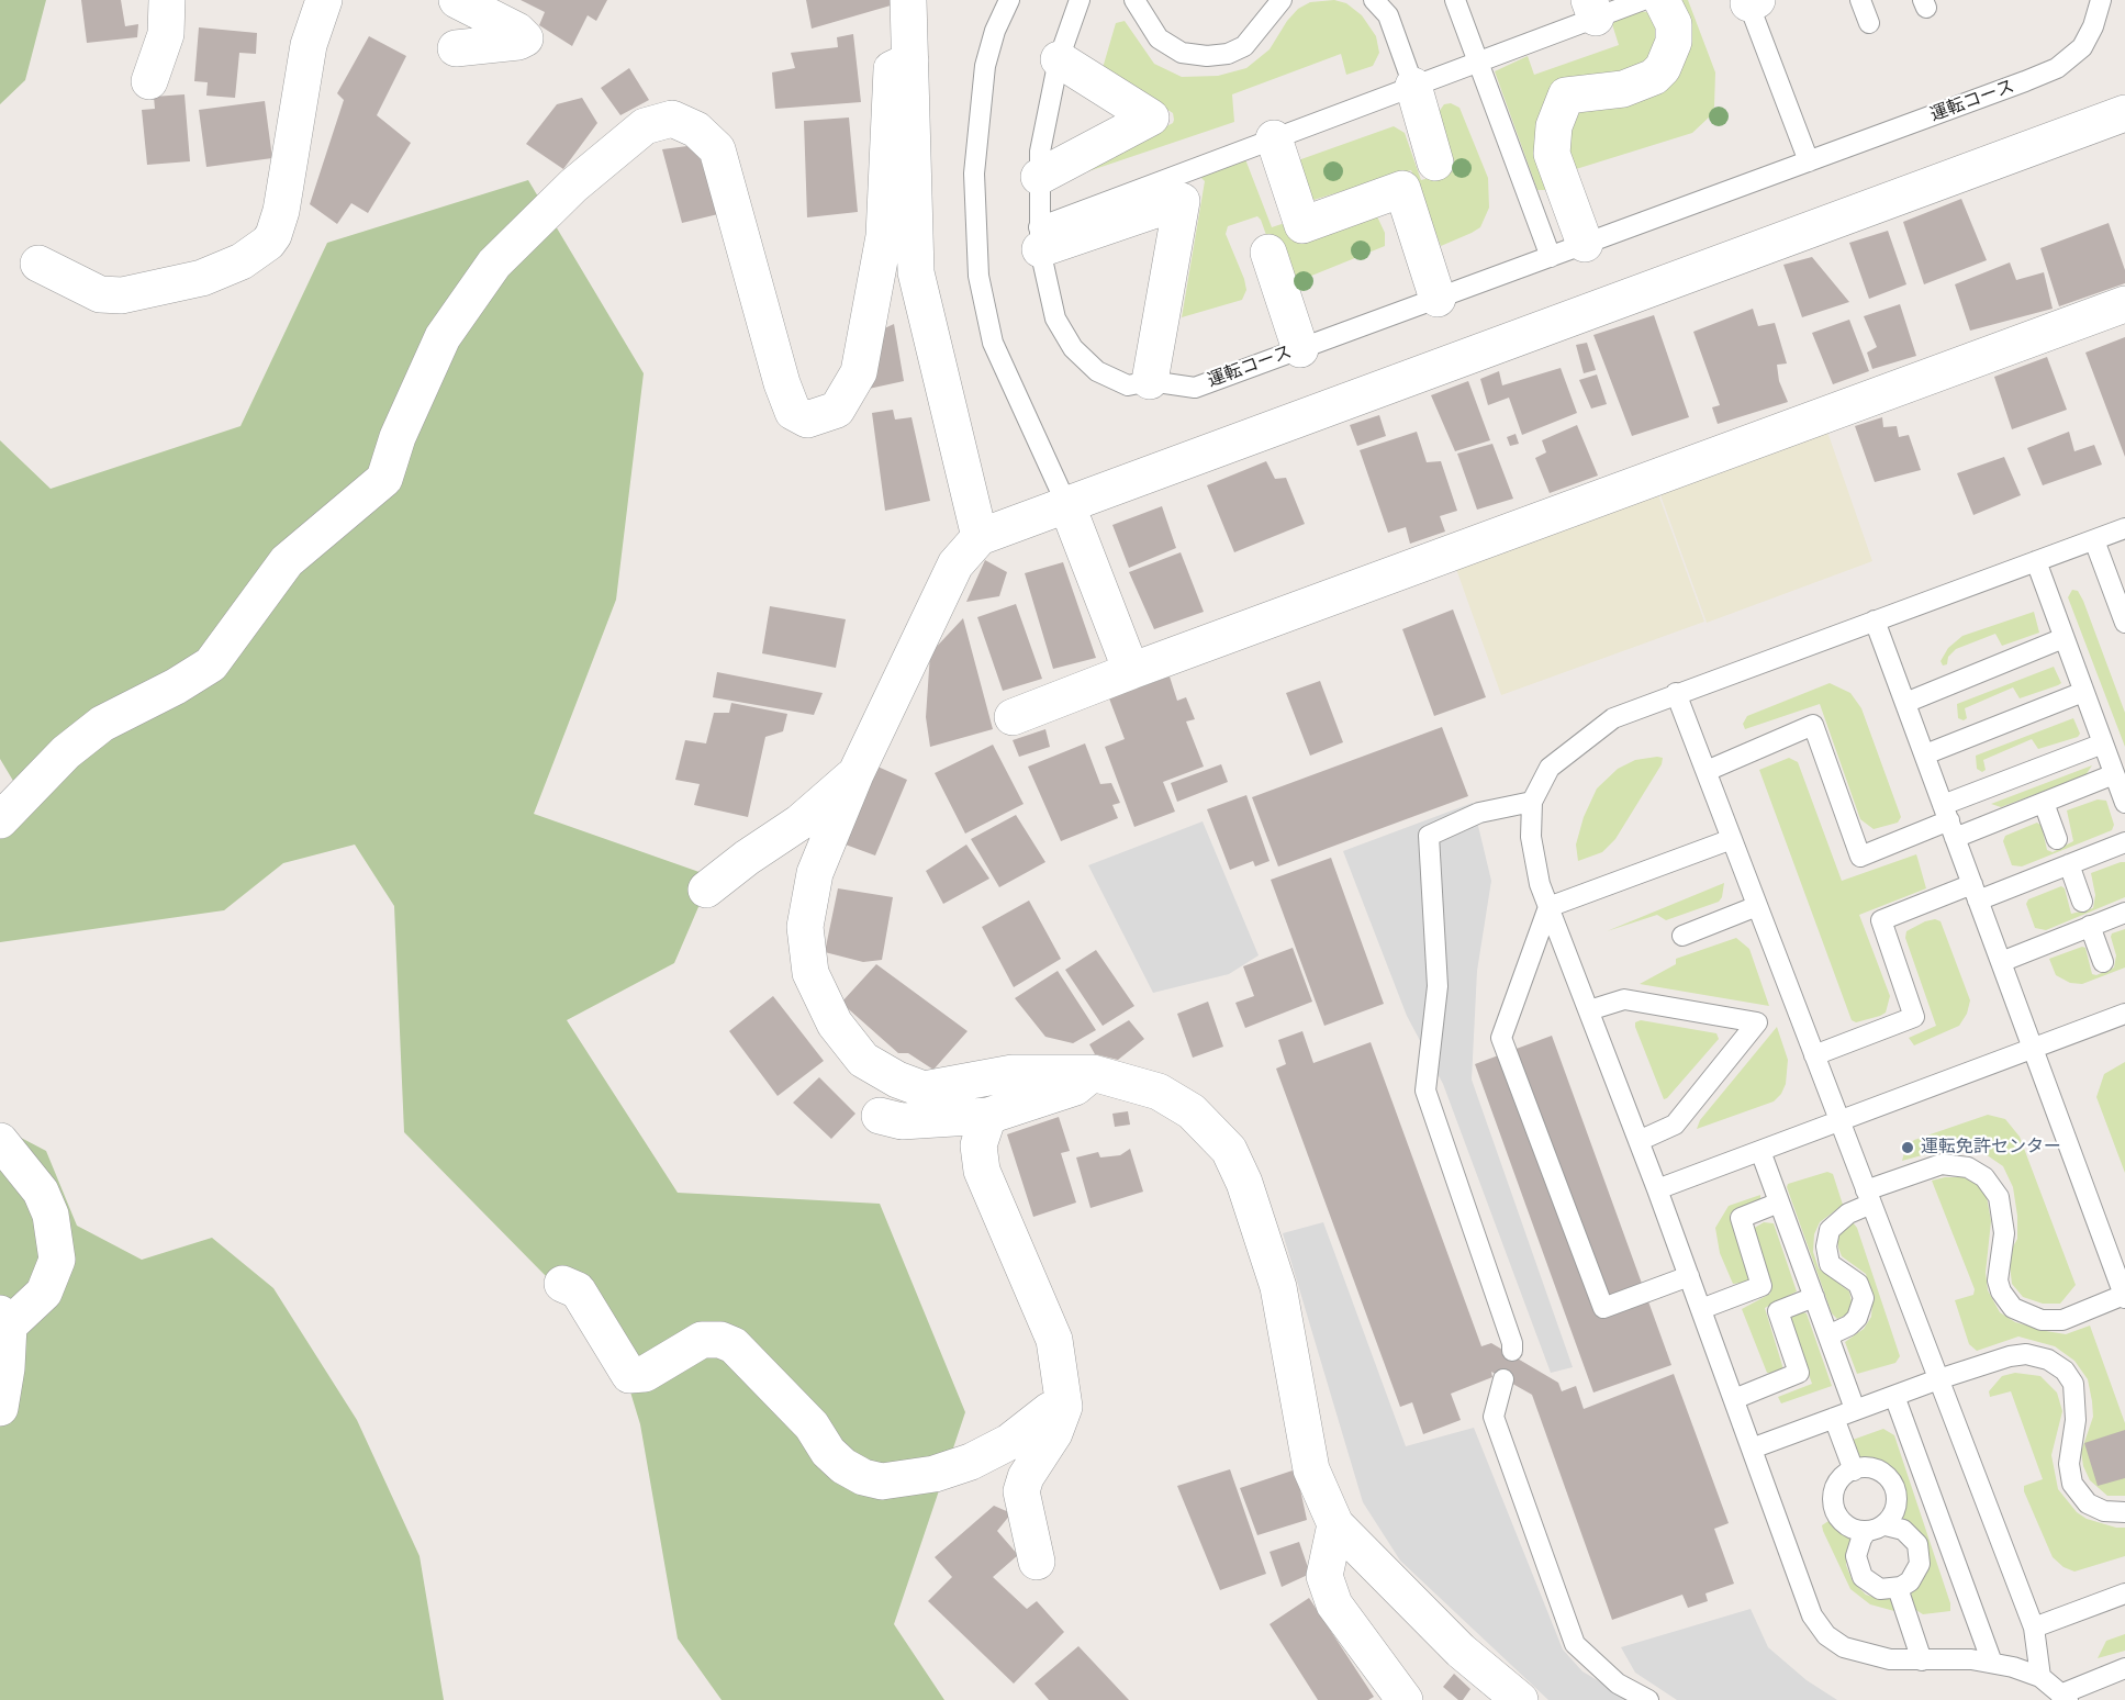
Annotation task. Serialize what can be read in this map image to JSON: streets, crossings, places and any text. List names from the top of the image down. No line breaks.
{"streets":{"lane":["運転コース"]},"places":["運転免許センター"]}
